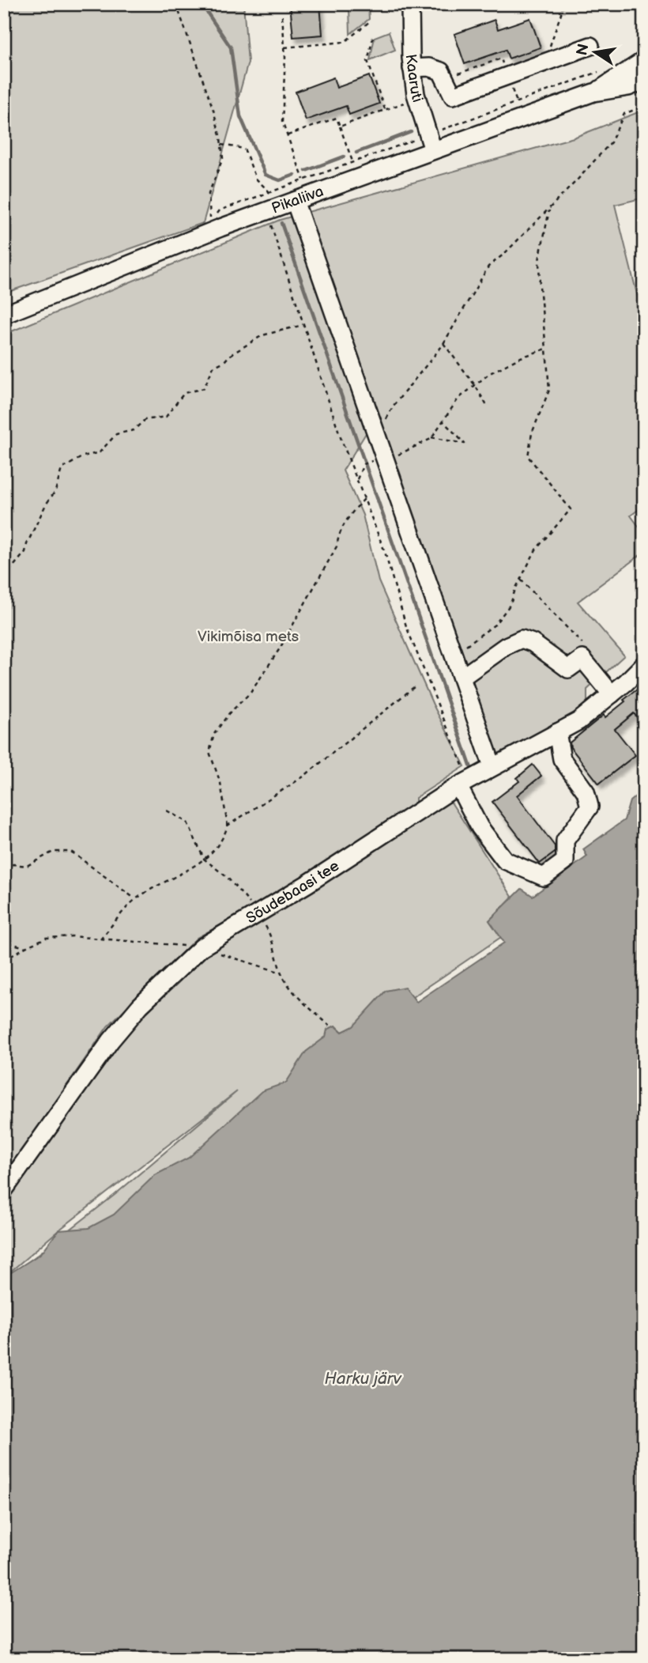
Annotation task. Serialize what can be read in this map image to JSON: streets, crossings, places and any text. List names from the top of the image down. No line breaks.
{"streets":{"street":["Kaaruti","Pikaliiva","Sõudebaasi tee"]},"crossings":[["Kaaruti","Pikaliiva"]],"water":["Harku järv"],"parks":["Vikimõisa mets"],"north":"left"}
